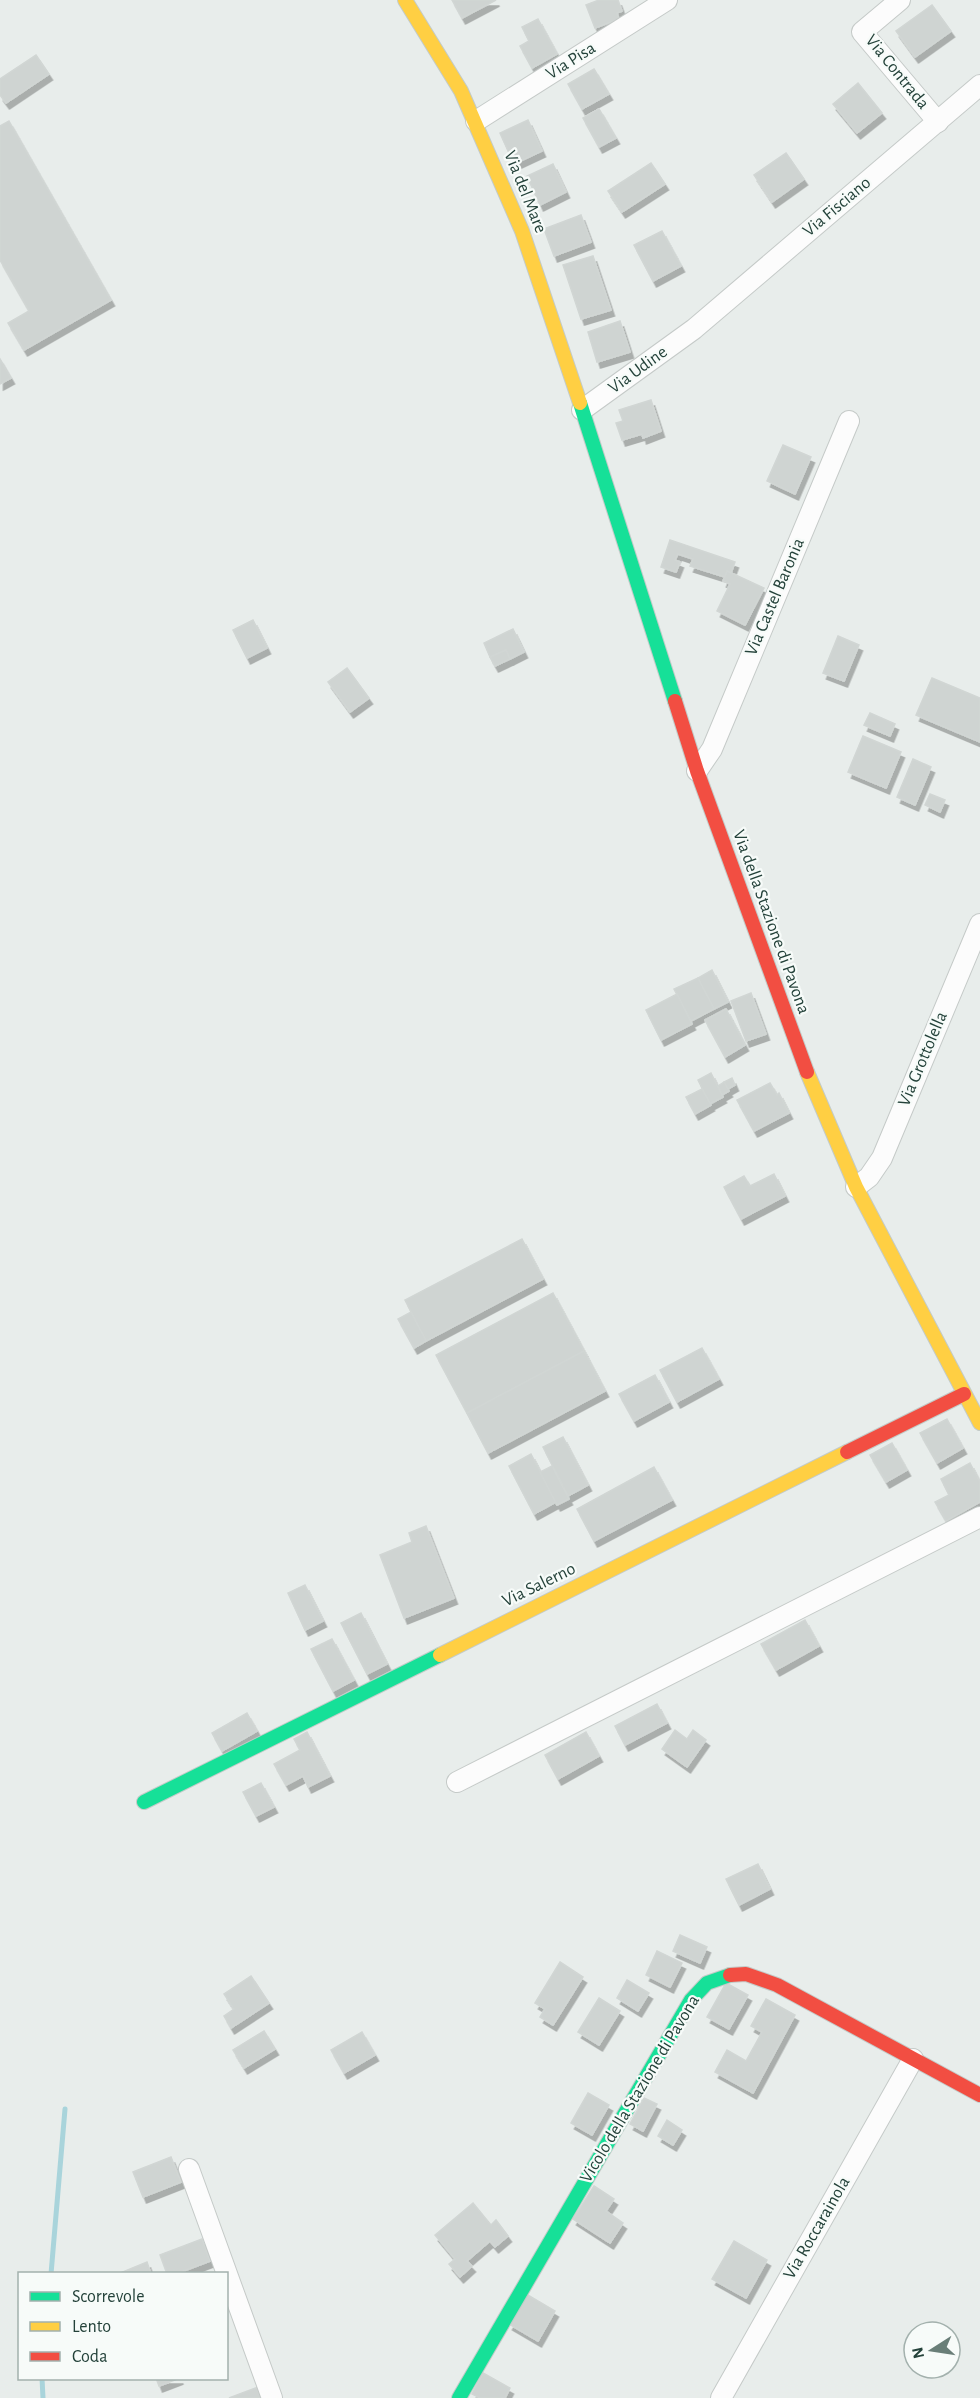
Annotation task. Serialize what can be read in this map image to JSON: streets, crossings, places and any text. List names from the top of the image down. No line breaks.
{"streets":{"street":["Via Pisa","Via Contrada","Via del Mare","Via Fisciano","Via Udine","Via Castel Baronia","Via della Stazione di Pavona","Via Grottolella","Via Salerno","Vicolo della Stazione di Pavona","Via Roccarainola"]},"crossings":[["Via Pisa","Via del Mare"],["Via Contrada","Via Fisciano"],["Via del Mare","Via Udine"],["Via del Mare","Via della Stazione di Pavona"],["Via Fisciano","Via Udine"],["Via Udine","Via della Stazione di Pavona"],["Via Castel Baronia","Via della Stazione di Pavona"],["Via della Stazione di Pavona","Via Grottolella"],["Via della Stazione di Pavona","Via Salerno"],["Vicolo della Stazione di Pavona","Via Roccarainola"]],"legend":["Scorrevole","Lento","Coda"],"north":"left"}
